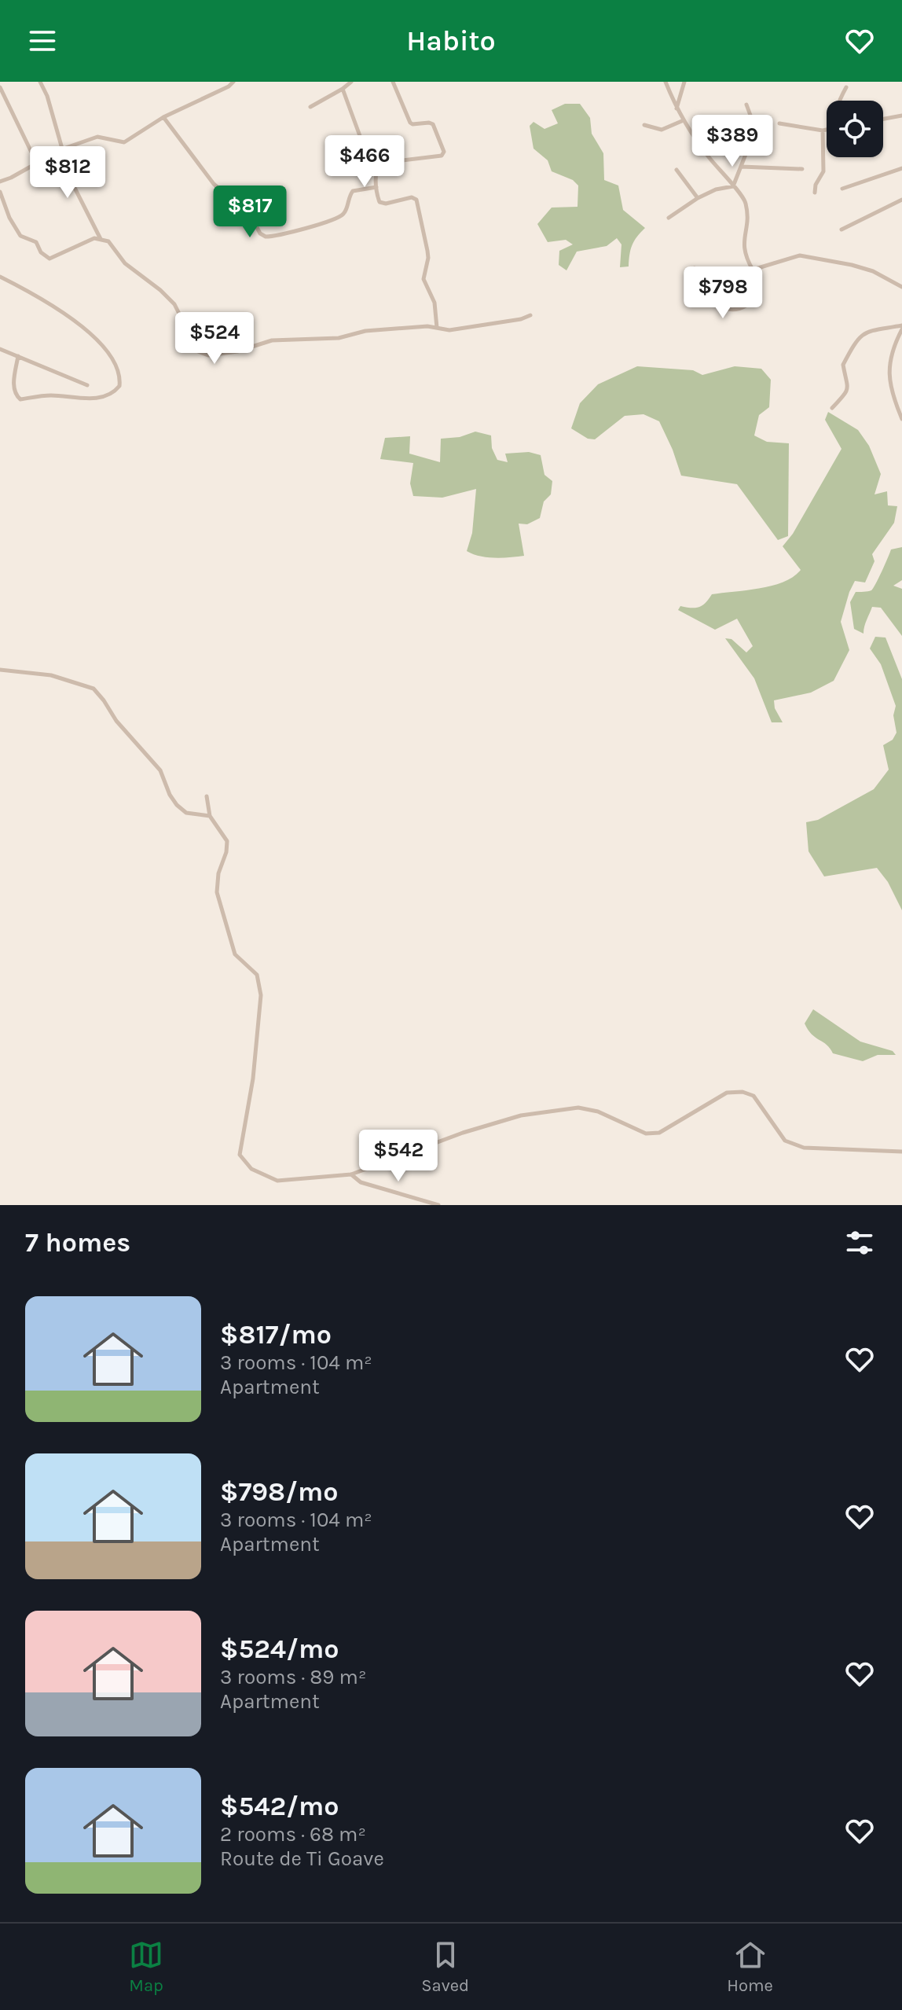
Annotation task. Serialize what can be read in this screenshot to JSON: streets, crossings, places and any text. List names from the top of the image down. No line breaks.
{"page":{"header":"Habito","price":["$389","$466","$812","$817","$798","$524","$542"],"heading":"7 homes","list":[{"name":"$817/mo","note":"3 rooms · 104 m² · Apartment"},{"name":"$798/mo","note":"3 rooms · 104 m² · Apartment"},{"name":"$524/mo","note":"3 rooms · 89 m² · Apartment"},{"name":"$542/mo","note":"2 rooms · 68 m² · Route de Ti Goave"}],"tabs":["Map","Saved","Home"]}}
